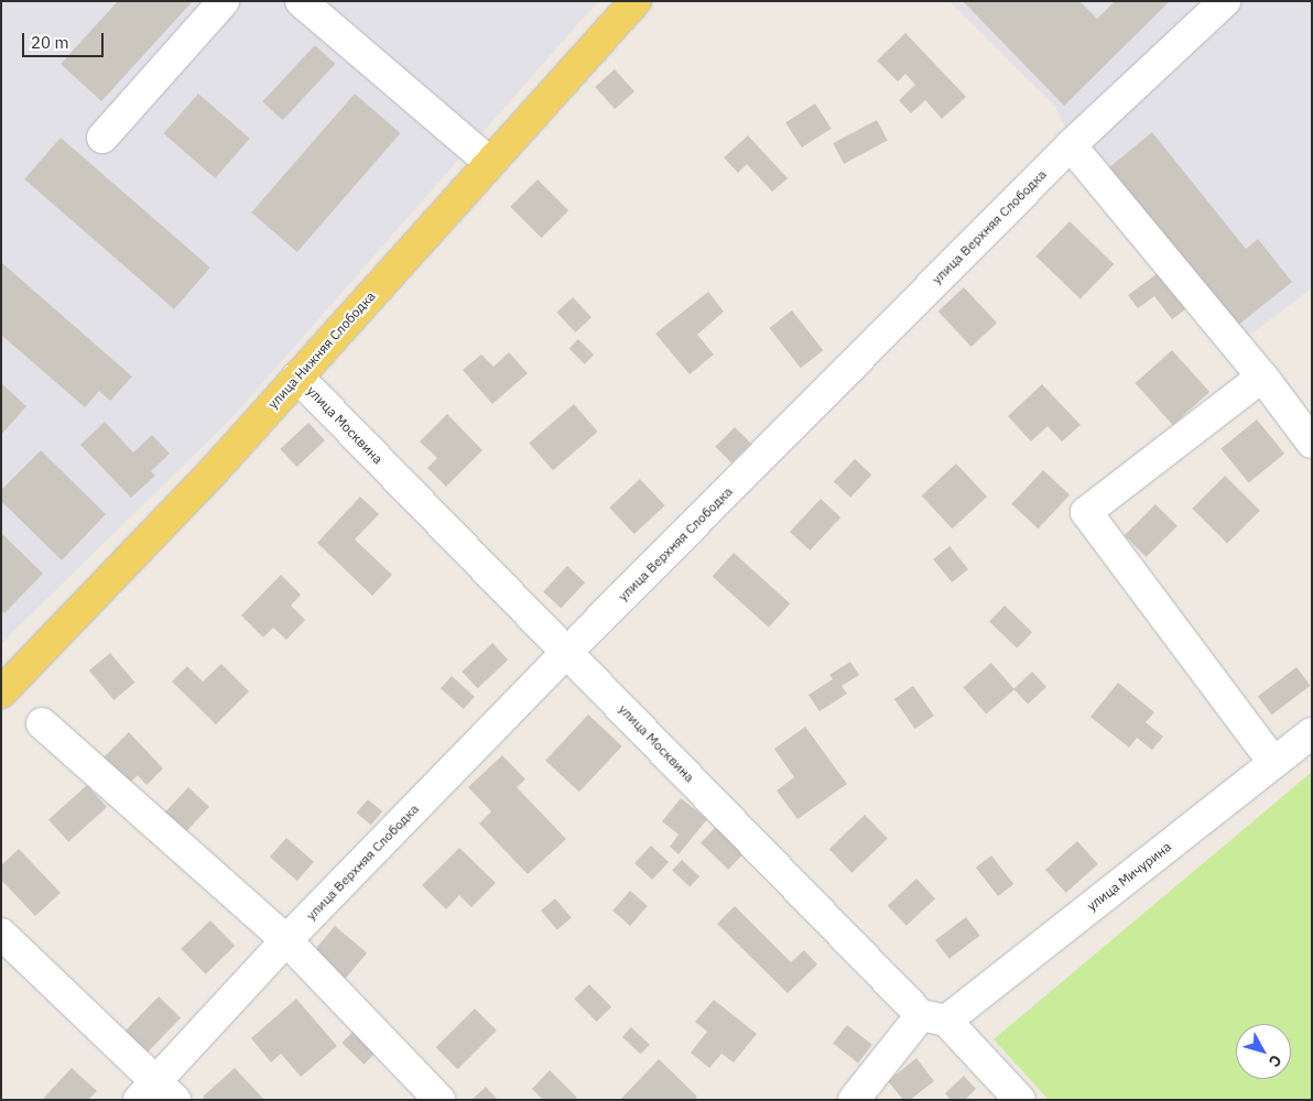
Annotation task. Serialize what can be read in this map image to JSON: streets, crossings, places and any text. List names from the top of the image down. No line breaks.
{"streets":{"main road":["улица Нижняя Слободка"],"street":["улица Верхняя Слободка","улица Москвина","улица Мичурина"]},"crossings":[["улица Верхняя Слободка","улица Москвина"],["улица Нижняя Слободка","улица Москвина"],["улица Москвина","улица Мичурина"]],"scale_bar":"20 m","north":"bottom right"}
